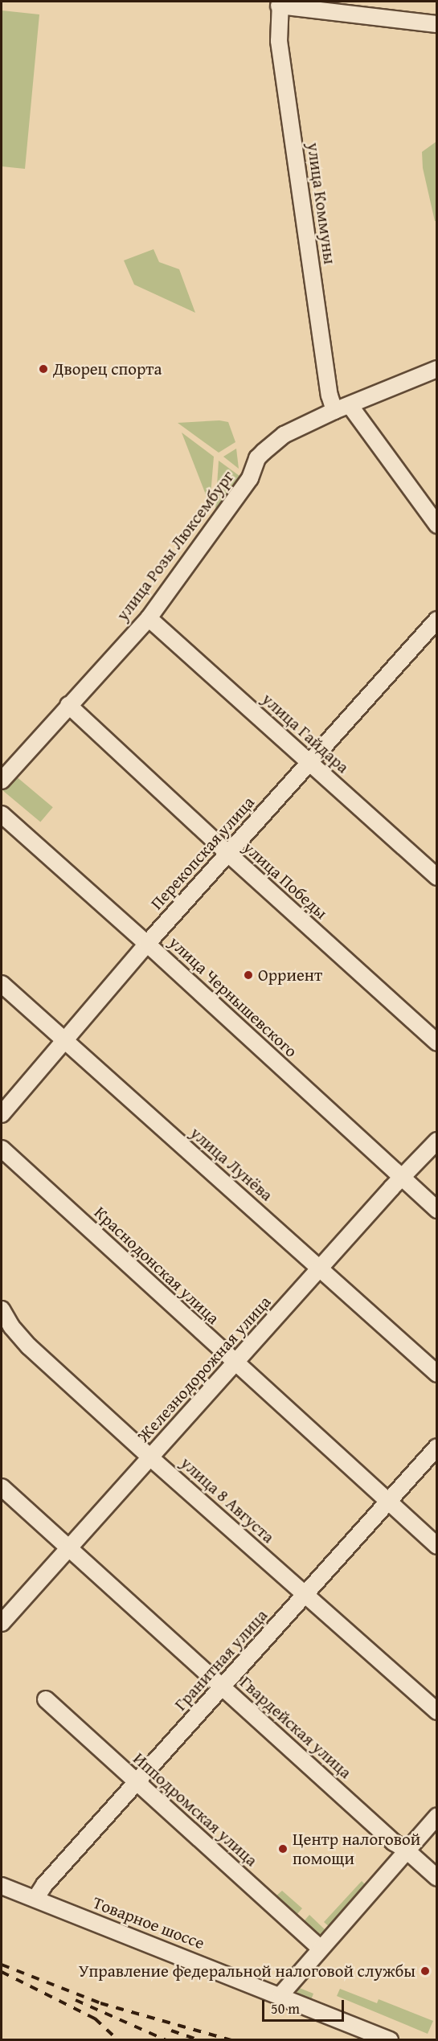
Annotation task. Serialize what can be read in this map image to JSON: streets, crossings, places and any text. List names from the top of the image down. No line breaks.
{"streets":{"street":["улица Коммуны","улица Розы Люксембург","улица Гайдара","Перекопская улица","улица Победы","улица Чернышевского","улица Лунёва","Краснодонская улица","Железнодорожная улица","улица 8 Августа","Гранитная улица","Гвардейская улица","Ипподромская улица","Товарное шоссе"]},"crossings":[["улица Коммуны","улица Розы Люксембург"],["улица Розы Люксембург","улица Гайдара"],["улица Розы Люксембург","улица Победы"],["улица Гайдара","Перекопская улица"],["Перекопская улица","улица Победы"],["Перекопская улица","улица Чернышевского"],["Перекопская улица","улица Лунёва"],["улица Чернышевского","Железнодорожная улица"],["улица Лунёва","Железнодорожная улица"],["Краснодонская улица","Железнодорожная улица"],["Краснодонская улица","Гранитная улица"],["Железнодорожная улица","улица 8 Августа"],["Железнодорожная улица","Гвардейская улица"],["улица 8 Августа","Гранитная улица"],["Гранитная улица","Гвардейская улица"],["Гранитная улица","Ипподромская улица"],["Гранитная улица","Товарное шоссе"]],"places":["Дворец спорта","Орриент","Центр налоговой помощи","Управление федеральной налоговой службы"],"scale_bar":"50 m"}
